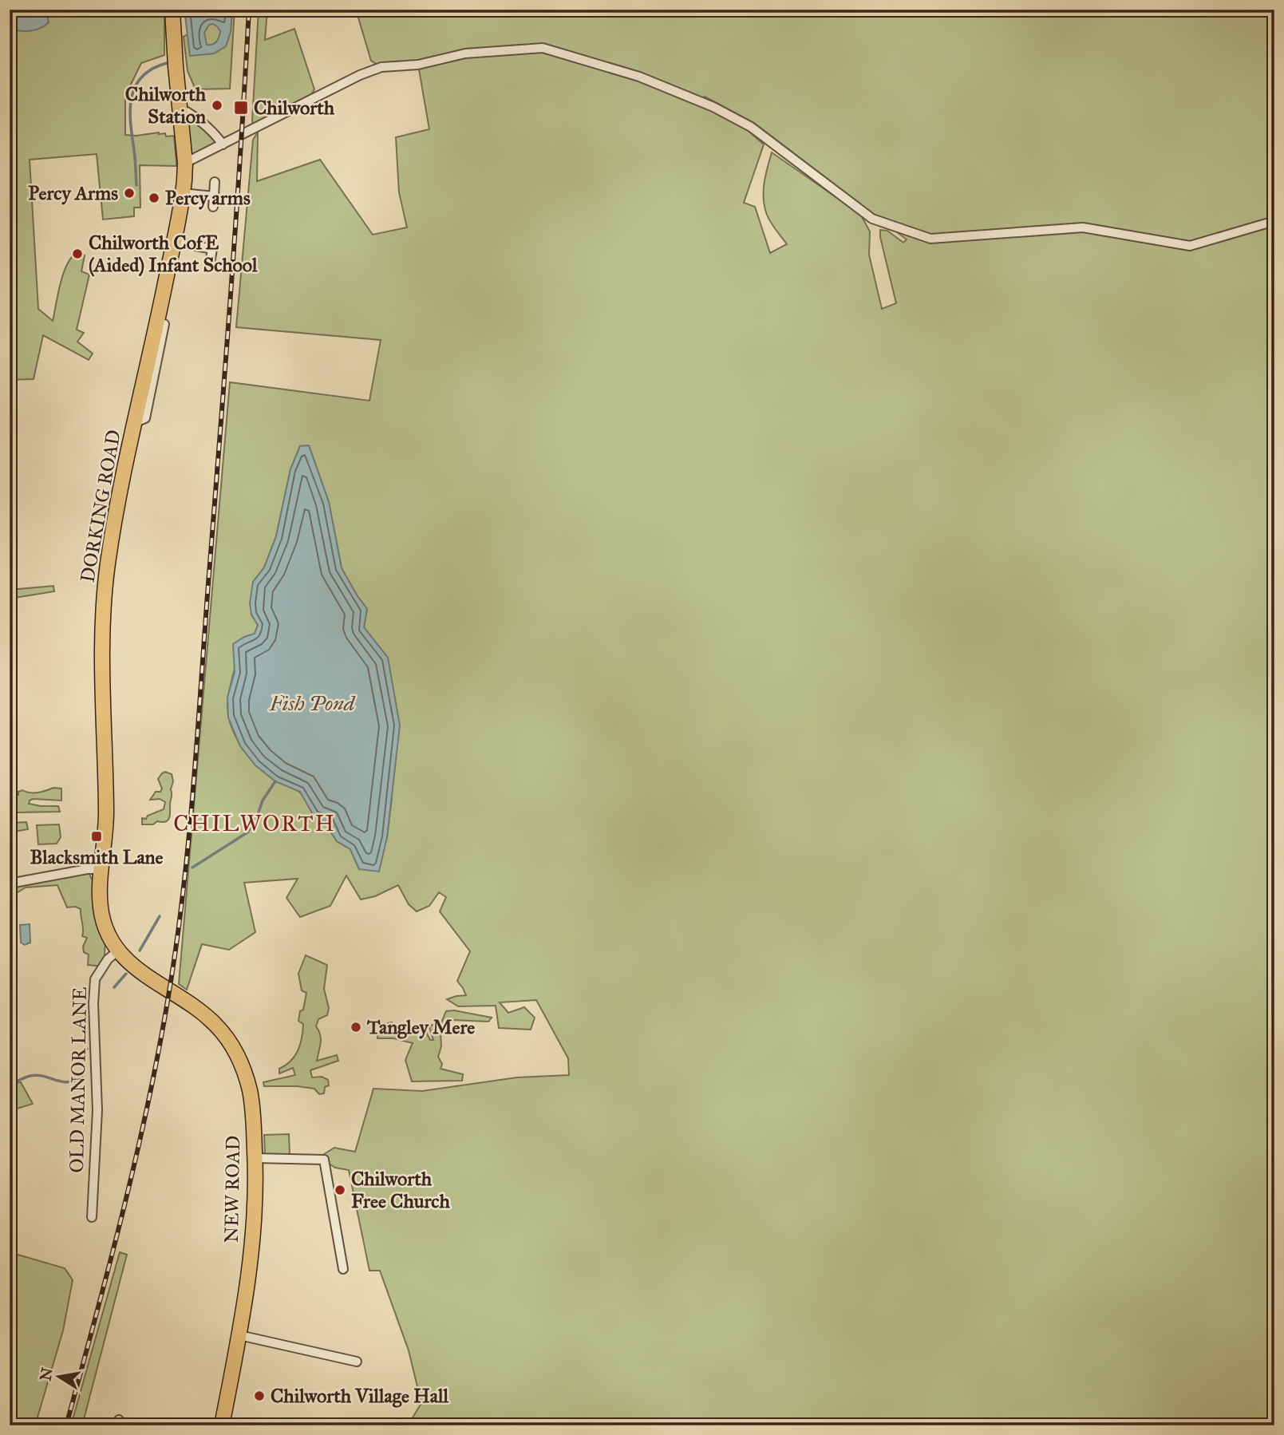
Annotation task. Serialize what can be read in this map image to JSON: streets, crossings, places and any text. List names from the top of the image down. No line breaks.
{"streets":{"main road":["DORKING ROAD","NEW ROAD"],"street":["OLD MANOR LANE"]},"crossings":[["DORKING ROAD","OLD MANOR LANE"],["DORKING ROAD","NEW ROAD"]],"districts":["CHILWORTH"],"water":["Fish Pond"],"places":{"other":["Chilworth Station","Percy Arms","Percy arms","Chilworth CofE (Aided) Infant School","Tangley Mere","Chilworth Free Church","Chilworth Village Hall"],"transit":["Chilworth","Blacksmith Lane"]},"north":"left"}
